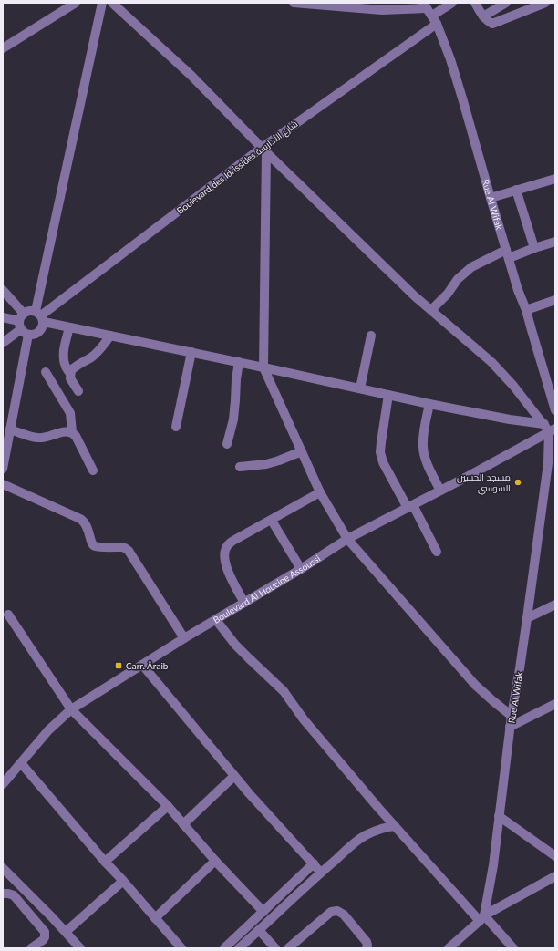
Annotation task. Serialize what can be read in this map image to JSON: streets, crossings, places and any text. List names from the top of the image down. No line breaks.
{"streets":{"street":["Boulevard des Idrissides شارع الأدارسة","Rue Al Wifak","Boulevard Al Houcine Assoussi"]},"crossings":[["Boulevard des Idrissides شارع الأدارسة","Rue Al Wifak"],["Rue Al Wifak","Boulevard Al Houcine Assoussi"]],"places":{"other":["مسجد الحسين السوسي"],"transit":["Carr. Âraib"]}}
